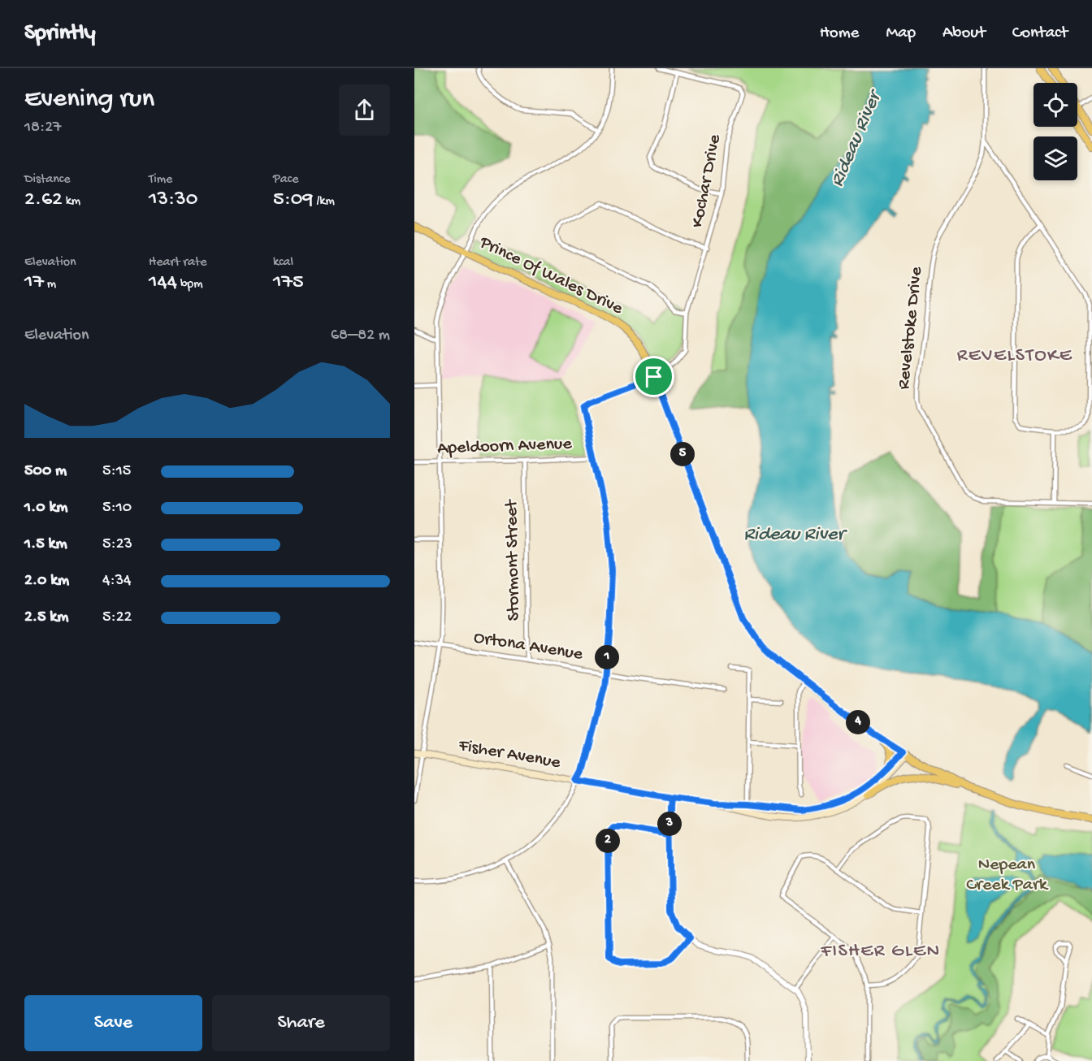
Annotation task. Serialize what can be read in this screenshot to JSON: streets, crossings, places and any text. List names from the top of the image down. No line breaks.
{"streets":{"main road":["Prince Of Wales Drive","Fisher Avenue"],"street":["Kochar Drive","Revelstoke Drive","Apeldoorn Avenue","Stormont Street","Ortona Avenue"]},"crossings":[["Kochar Drive","Prince Of Wales Drive"],["Kochar Drive","Apeldoorn Avenue"],["Prince Of Wales Drive","Fisher Avenue"],["Apeldoorn Avenue","Stormont Street"],["Stormont Street","Ortona Avenue"]],"districts":["REVELSTOKE","FISHER GLEN"],"water":["Rideau River"],"parks":["Nepean Creek Park"],"page":{"header":"Sprintly","nav":["Home","Map","About","Contact"],"heading":["Evening run","18:27"],"stats":[["Distance","2.62 km"],["Time","13:30"],["Pace","5:09 /km"],["Elevation","17 m"],["Heart rate","144 bpm"],["kcal","175"]],"chart":["Elevation","68–82 m"],"pins":["5","1","4","3","2"],"list":[{"name":"500 m","note":"5:15"},{"name":"1.0 km","note":"5:10"},{"name":"1.5 km","note":"5:23"},{"name":"2.0 km","note":"4:34"},{"name":"2.5 km","note":"5:22"}],"buttons":["Save","Share"]}}
